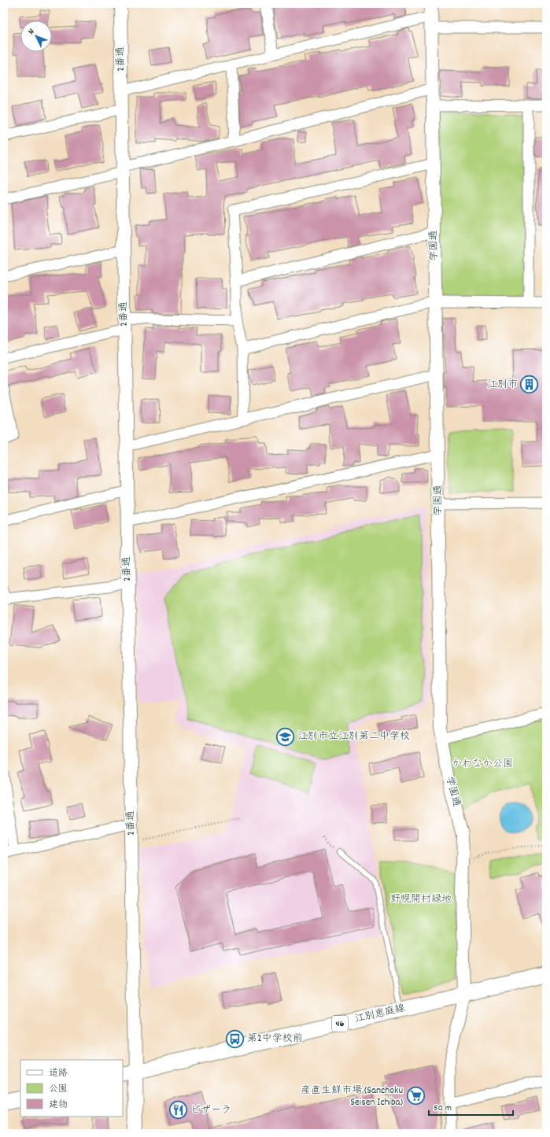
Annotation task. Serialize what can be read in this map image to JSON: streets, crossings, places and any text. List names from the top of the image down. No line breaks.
{"streets":{"main road":["2番通","江別恵庭線","46"],"street":["学園通"]},"crossings":[["2番通","江別恵庭線"],["学園通","江別恵庭線"]],"parks":["かわなか公園","野幌開村緑地"],"places":{"building":["江別市"],"school or university":["江別市立江別第二中学校"],"bus stop":["第2中学校前"],"supermarket":["産直生鮮市場 (Sanchoku Seisen Ichiba)"],"restaurant":["ピザーラ"]},"legend":["道路","公園","建物"],"scale_bar":"50 m","north":"top left"}
